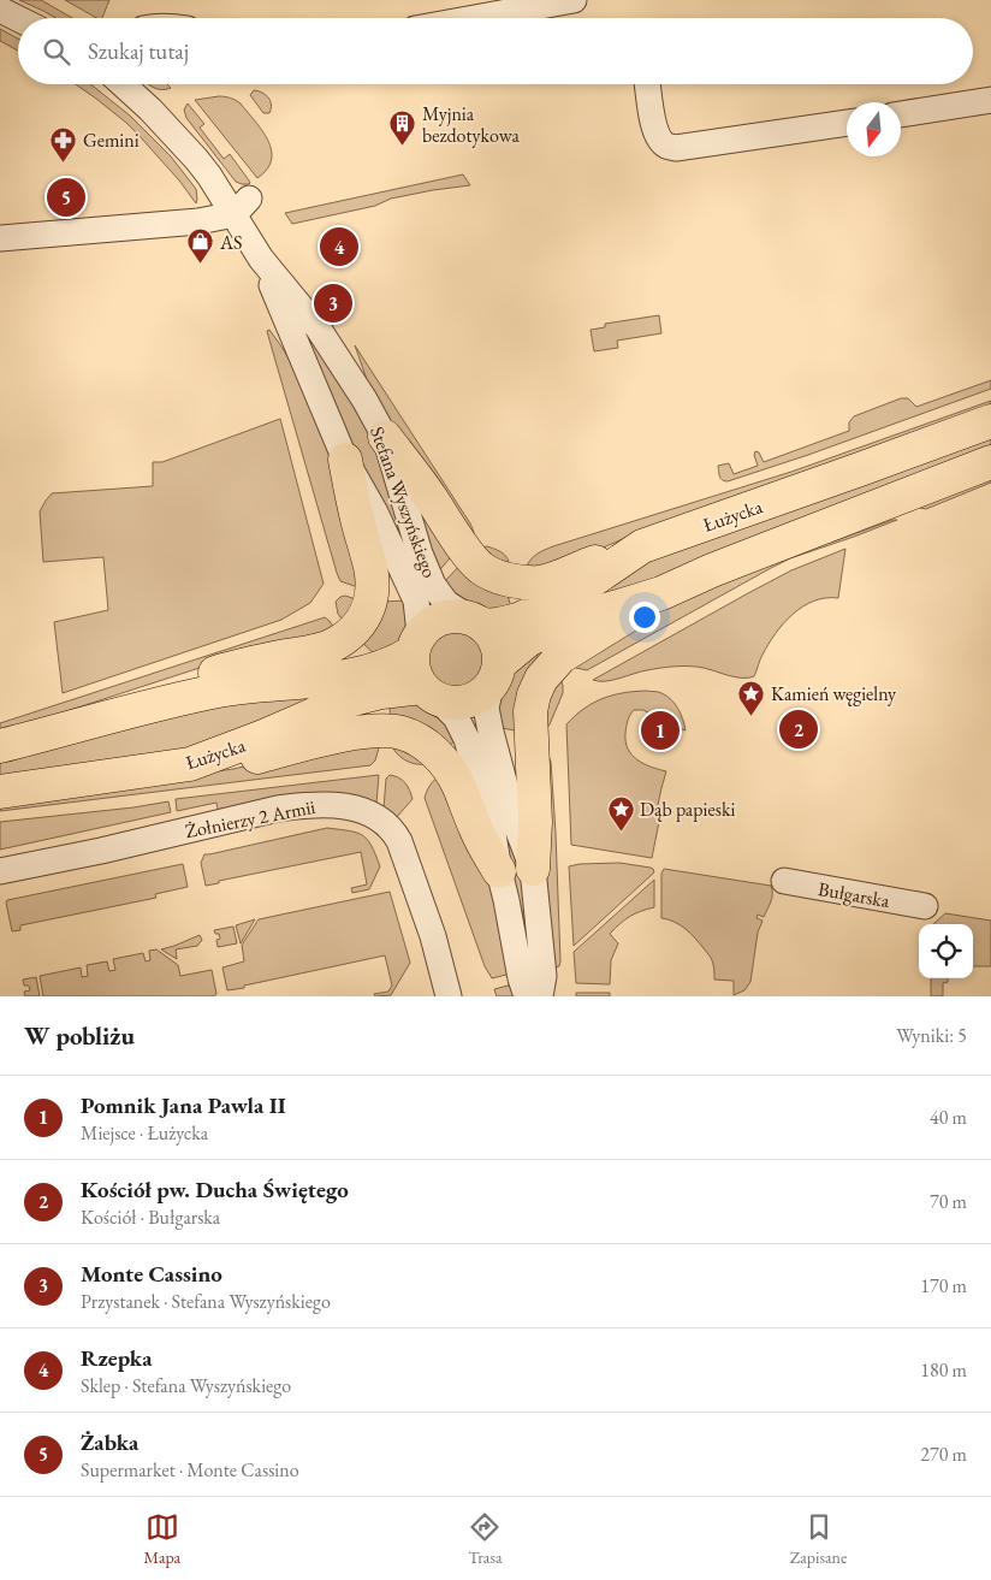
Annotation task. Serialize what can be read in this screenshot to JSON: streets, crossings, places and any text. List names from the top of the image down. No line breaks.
{"streets":{"main road":["Łużycka"],"street":["Stefana Wyszyńskiego","Żołnierzy 2 Armii","Bułgarska"]},"crossings":[["Stefana Wyszyńskiego","Łużycka"]],"places":{"building":["Myjnia bezdotykowa"],"pharmacy":["Gemini"],"shop":["AS"],"place":["Kamień węgielny","Dąb papieski"]},"north":"bottom","page":{"search":"Szukaj tutaj","pins":["5","4","3","2","1"],"heading":["W pobliżu","Wyniki: 5"],"list":[{"mark":"1","name":"Pomnik Jana Pawla II","note":"Miejsce · Łużycka","value":"40 m"},{"mark":"2","name":"Kościół pw. Ducha Świętego","note":"Kościół · Bułgarska","value":"70 m"},{"mark":"3","name":"Monte Cassino","note":"Przystanek · Stefana Wyszyńskiego","value":"170 m"},{"mark":"4","name":"Rzepka","note":"Sklep · Stefana Wyszyńskiego","value":"180 m"},{"mark":"5","name":"Żabka","note":"Supermarket · Monte Cassino","value":"270 m"}],"nav":["Mapa","Trasa","Zapisane"]}}
